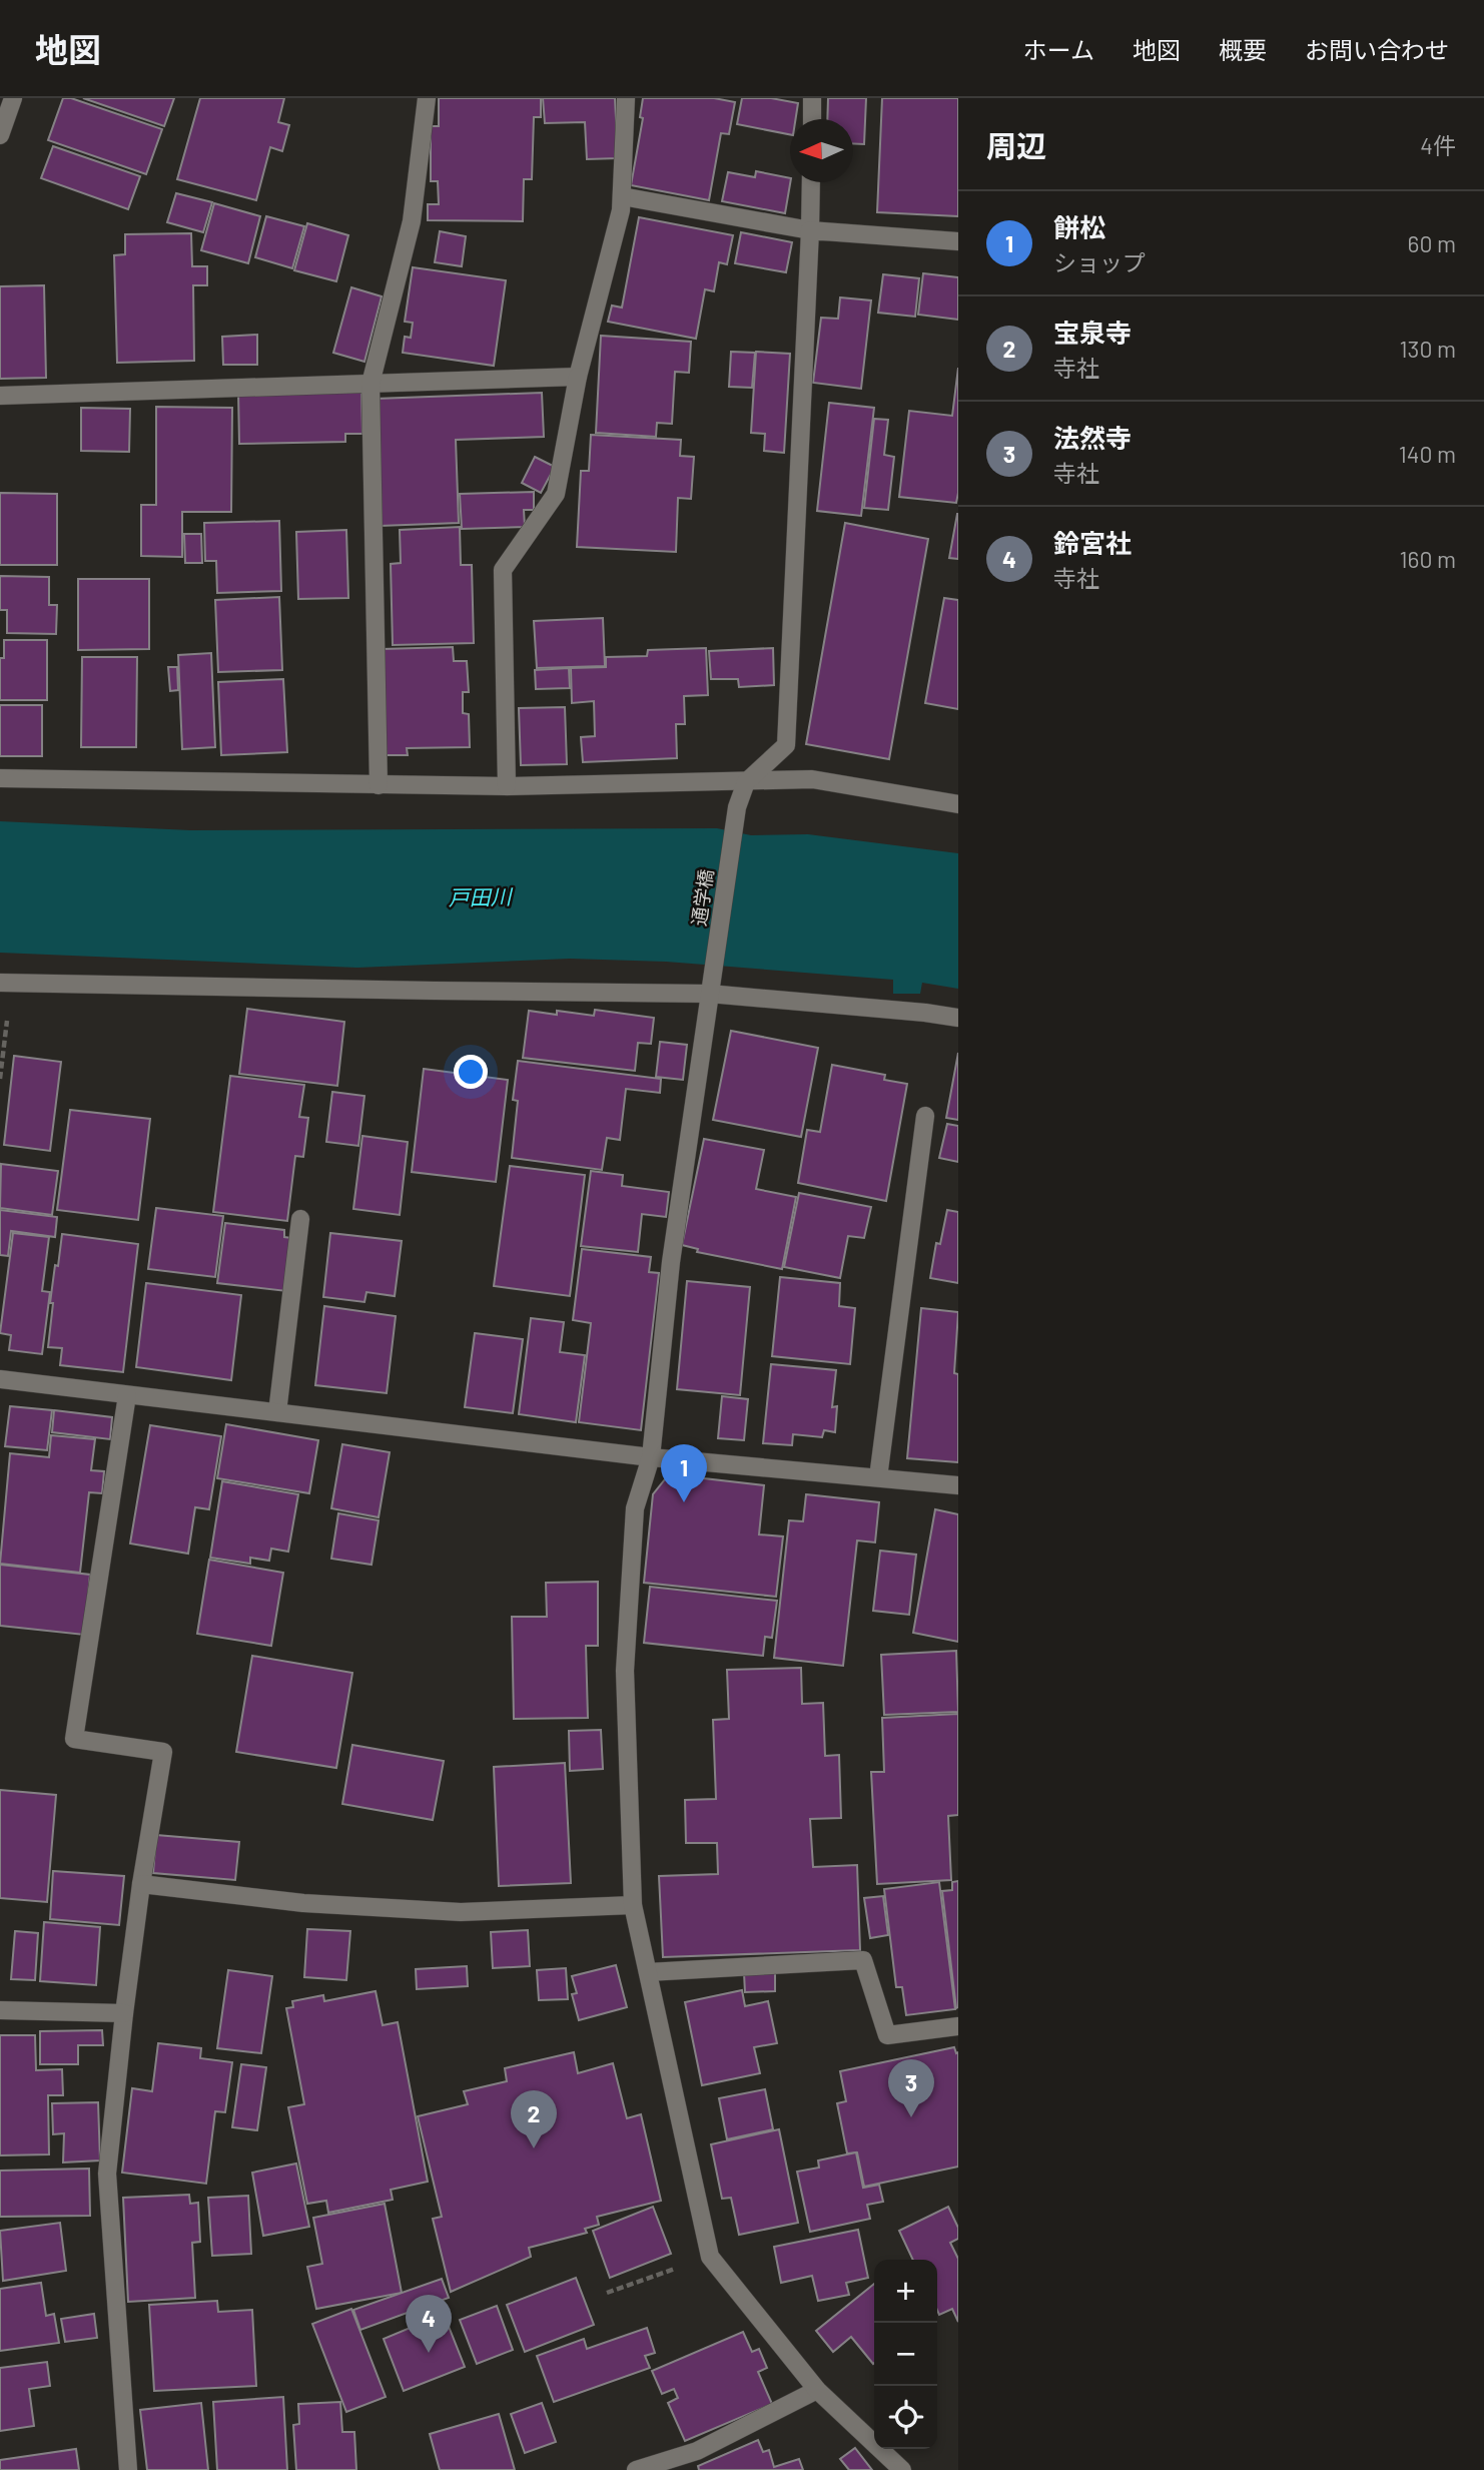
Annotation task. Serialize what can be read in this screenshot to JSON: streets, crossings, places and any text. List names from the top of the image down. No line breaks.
{"streets":{"street":["通学橋"]},"water":["戸田川"],"north":"left","page":{"header":"地図","nav":["ホーム","地図","概要","お問い合わせ"],"heading":["周辺","4件"],"list":[{"mark":"1","name":"餅松","note":"ショップ","value":"60 m"},{"mark":"2","name":"宝泉寺","note":"寺社","value":"130 m"},{"mark":"3","name":"法然寺","note":"寺社","value":"140 m"},{"mark":"4","name":"鈴宮社","note":"寺社","value":"160 m"}],"pins":["1","3","2","4"],"map_buttons":["+","−"]}}
